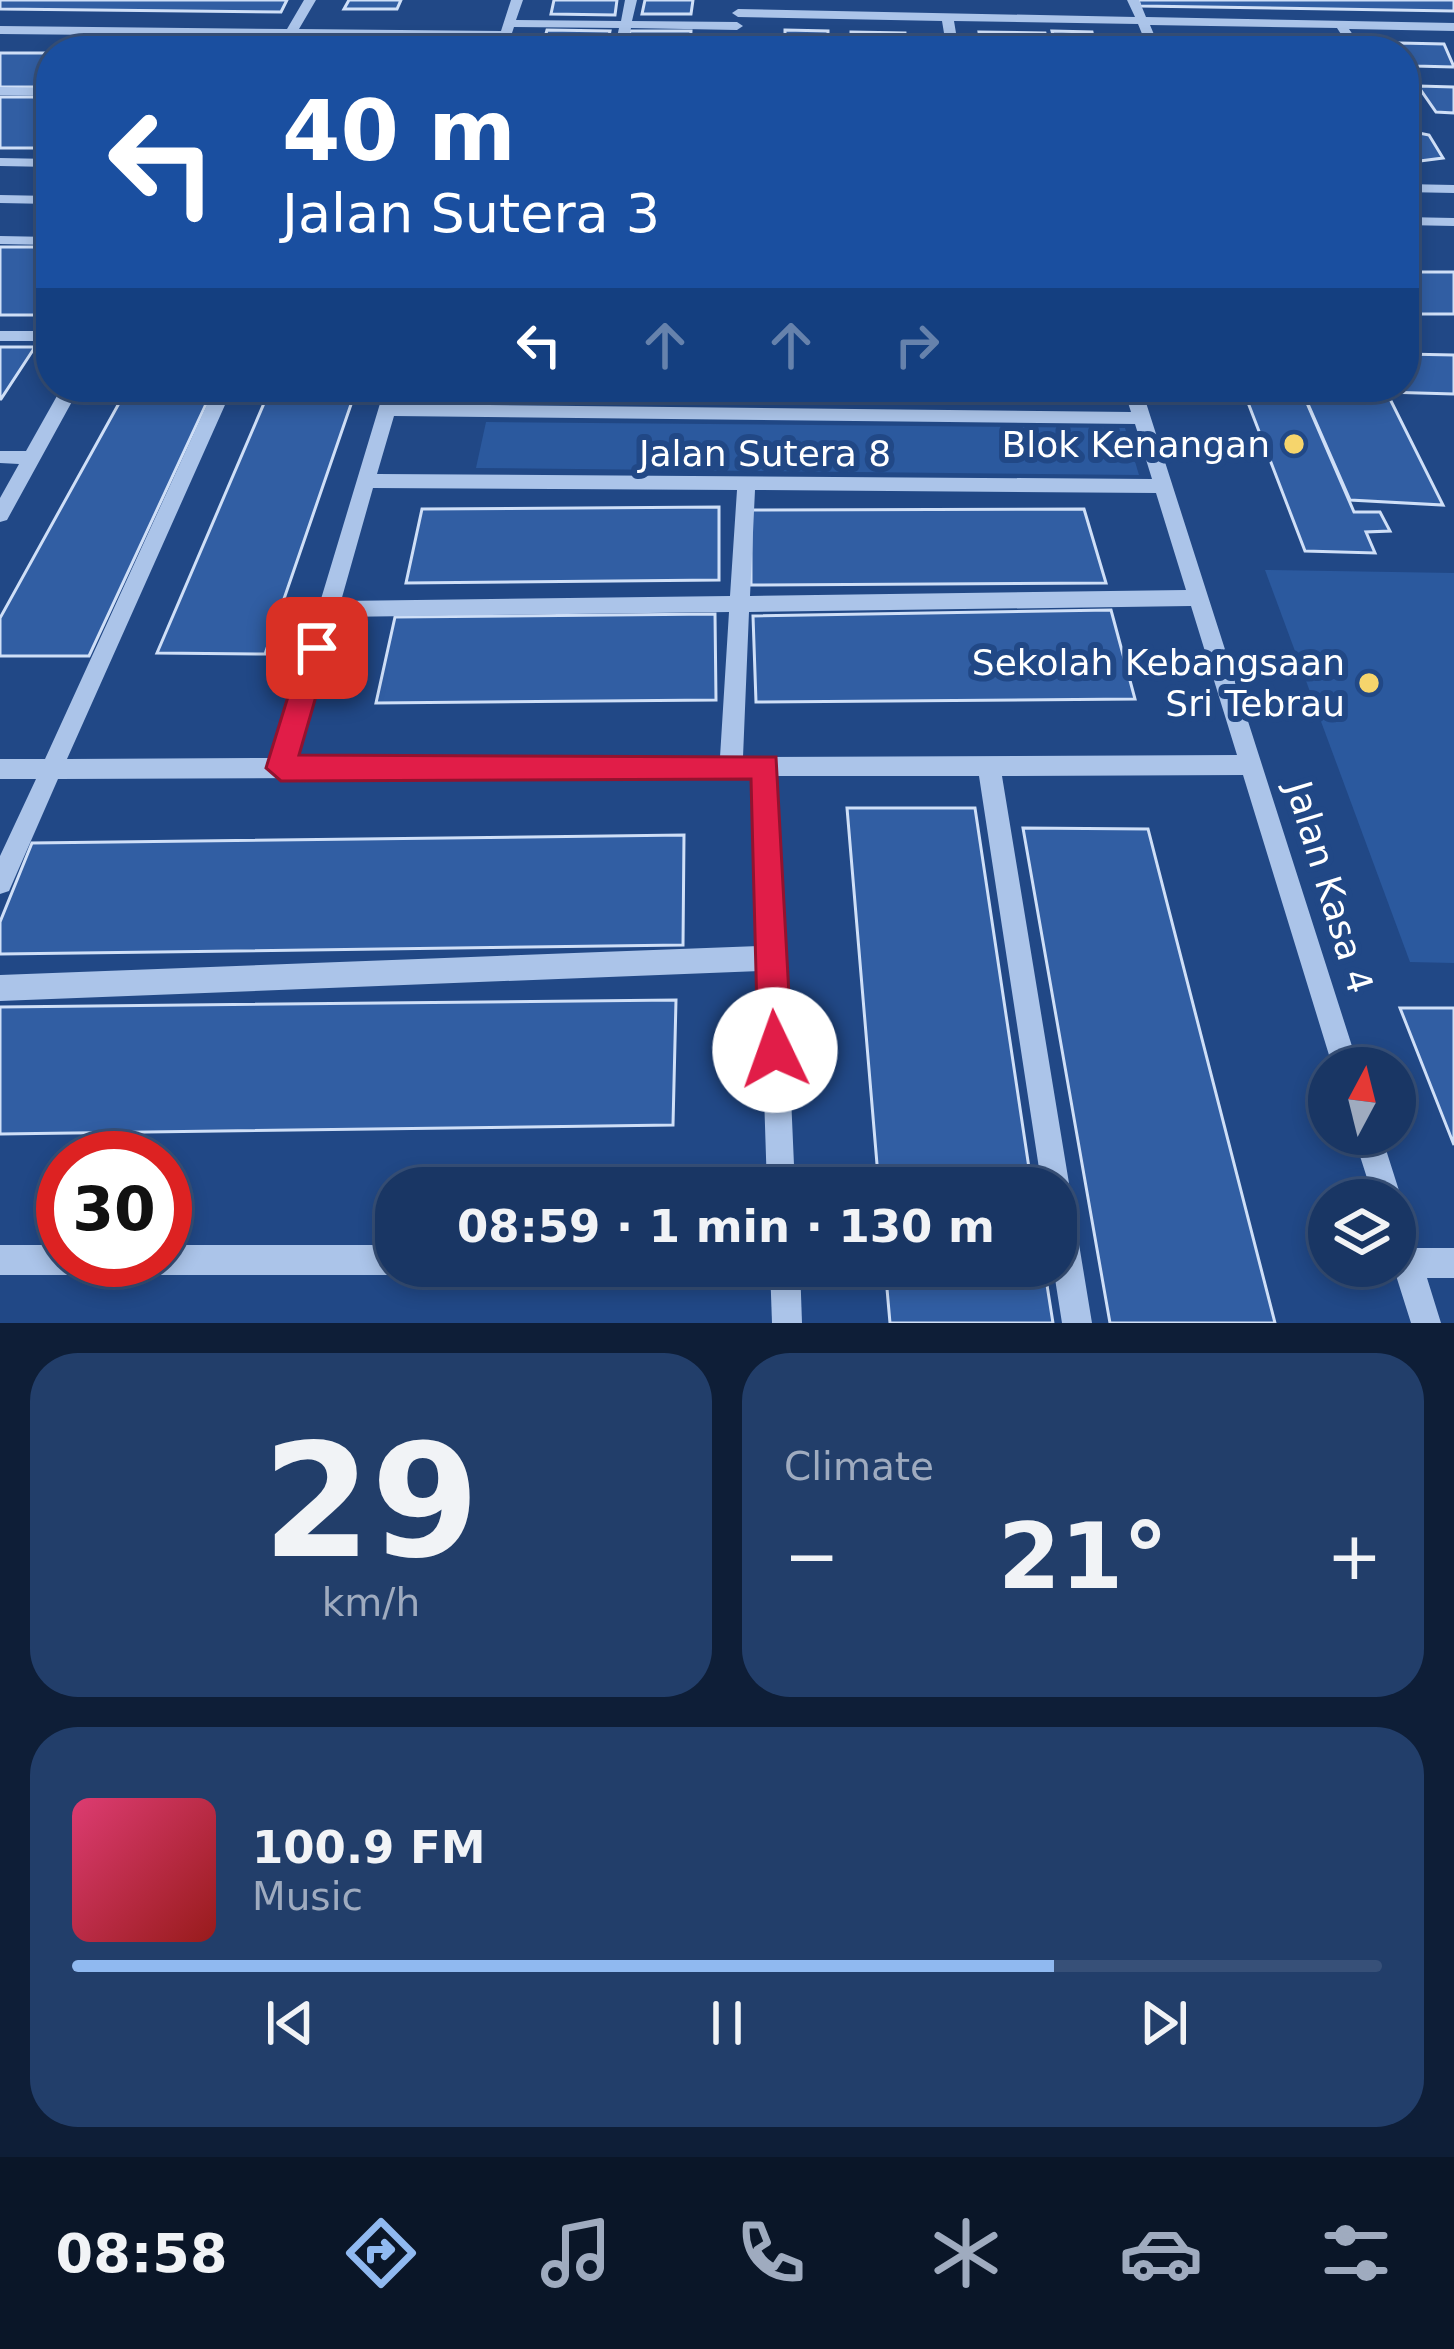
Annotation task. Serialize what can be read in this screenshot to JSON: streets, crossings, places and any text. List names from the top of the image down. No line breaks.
{"streets":{"street":["Jalan Sutera 8","Jalan Kasa 4"]},"crossings":[["Jalan Sutera 8","Jalan Kasa 4"]],"places":["Blok Kenangan","Sekolah Kebangsaan Sri Tebrau"],"north":"top","page":{"turn":["40 m","Jalan Sutera 3"],"limit":"30","trip":"08:59 · 1 min · 130 m","tile":[["29","km/h"],"Climate"],"heat":["−","21°","+"],"song":["100.9 FM","Music"],"tabs":"08:58"}}
